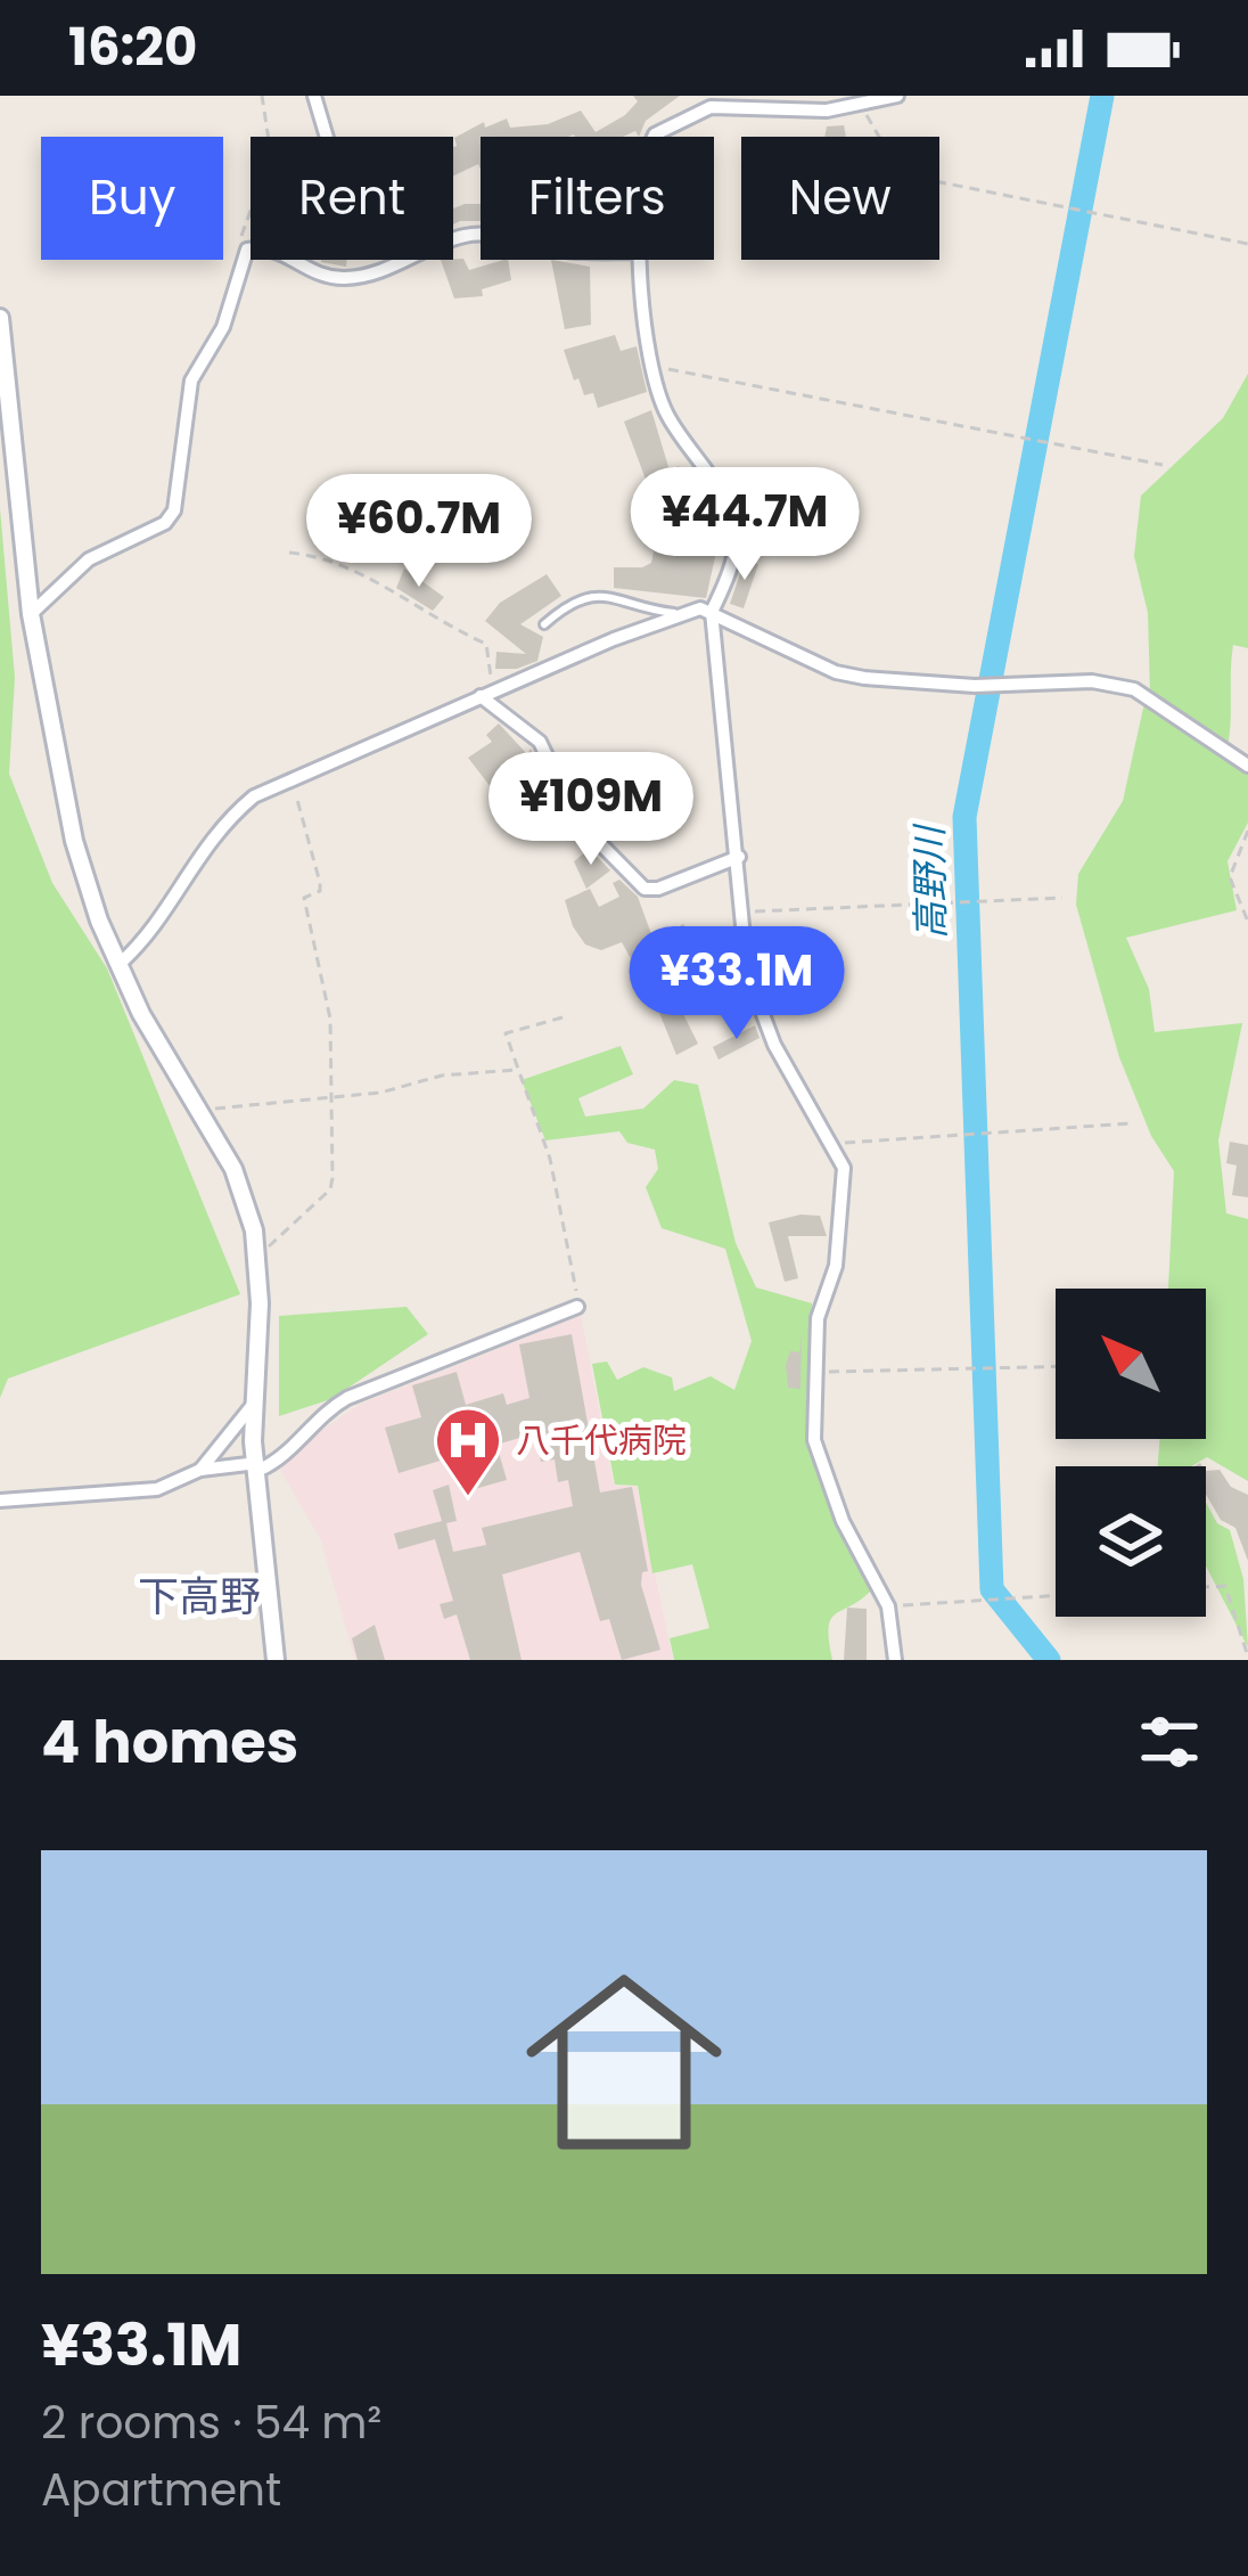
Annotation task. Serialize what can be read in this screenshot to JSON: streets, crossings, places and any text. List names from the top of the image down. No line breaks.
{"districts":["下高野"],"water":["高野川"],"places":{"hospital":["八千代病院"]},"north":"top left","page":{"status":"16:20","chip":["Buy","Rent","Filters","New"],"price":["¥44.7M","¥60.7M","¥109M","¥33.1M"],"heading":"4 homes","list":[{"name":"¥33.1M","note":"2 rooms · 54 m² · Apartment"}]}}
